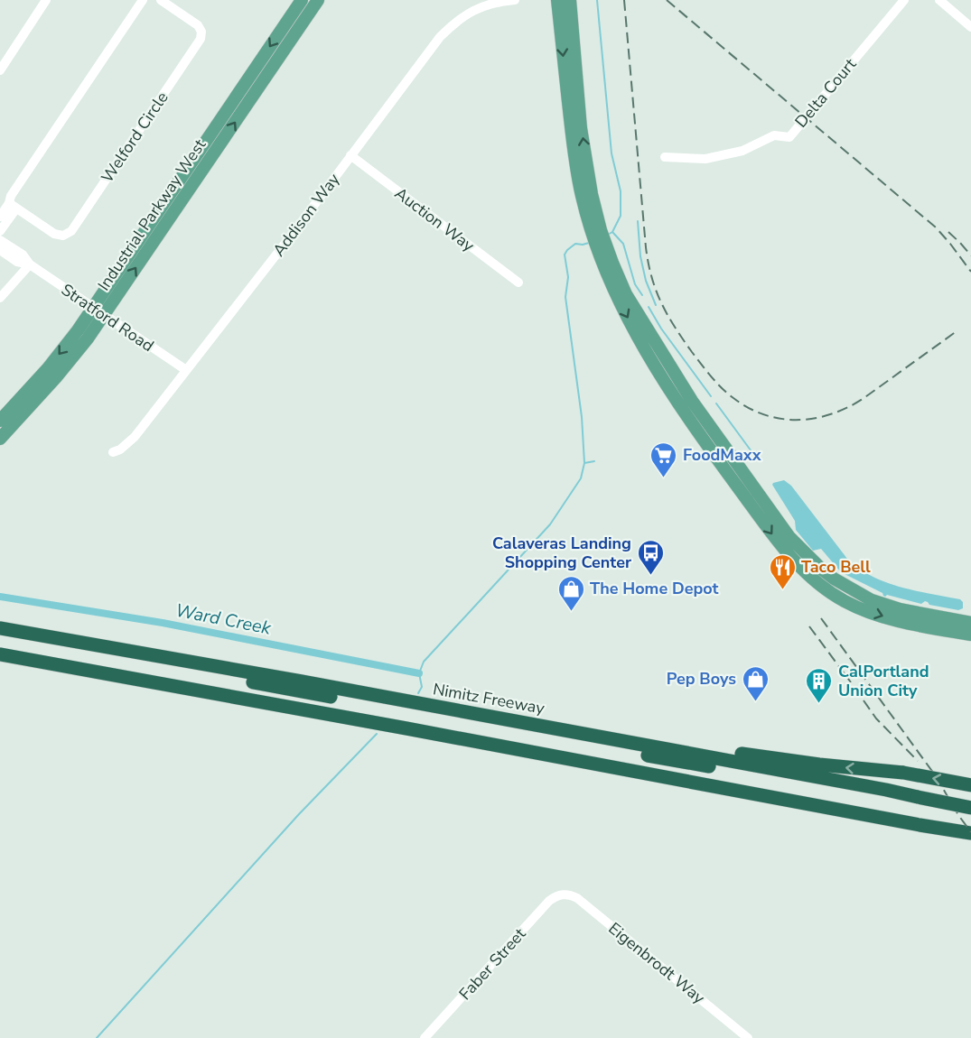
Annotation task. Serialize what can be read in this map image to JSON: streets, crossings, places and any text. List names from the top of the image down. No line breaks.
{"streets":{"highway":["Nimitz Freeway"],"main road":["Industrial Parkway West"],"street":["Delta Court","Welford Circle","Addison Way","Auction Way","Stratford Road","Eigenbrodt Way","Faber Street"]},"crossings":[["Industrial Parkway West","Stratford Road"],["Addison Way","Auction Way"],["Addison Way","Stratford Road"],["Eigenbrodt Way","Faber Street"]],"water":["Ward Creek"],"places":{"supermarket":["FoodMaxx"],"bus stop":["Calaveras Landing Shopping Center"],"restaurant":["Taco Bell"],"shop":["The Home Depot","Pep Boys"],"building":["CalPortland Union City"]}}
